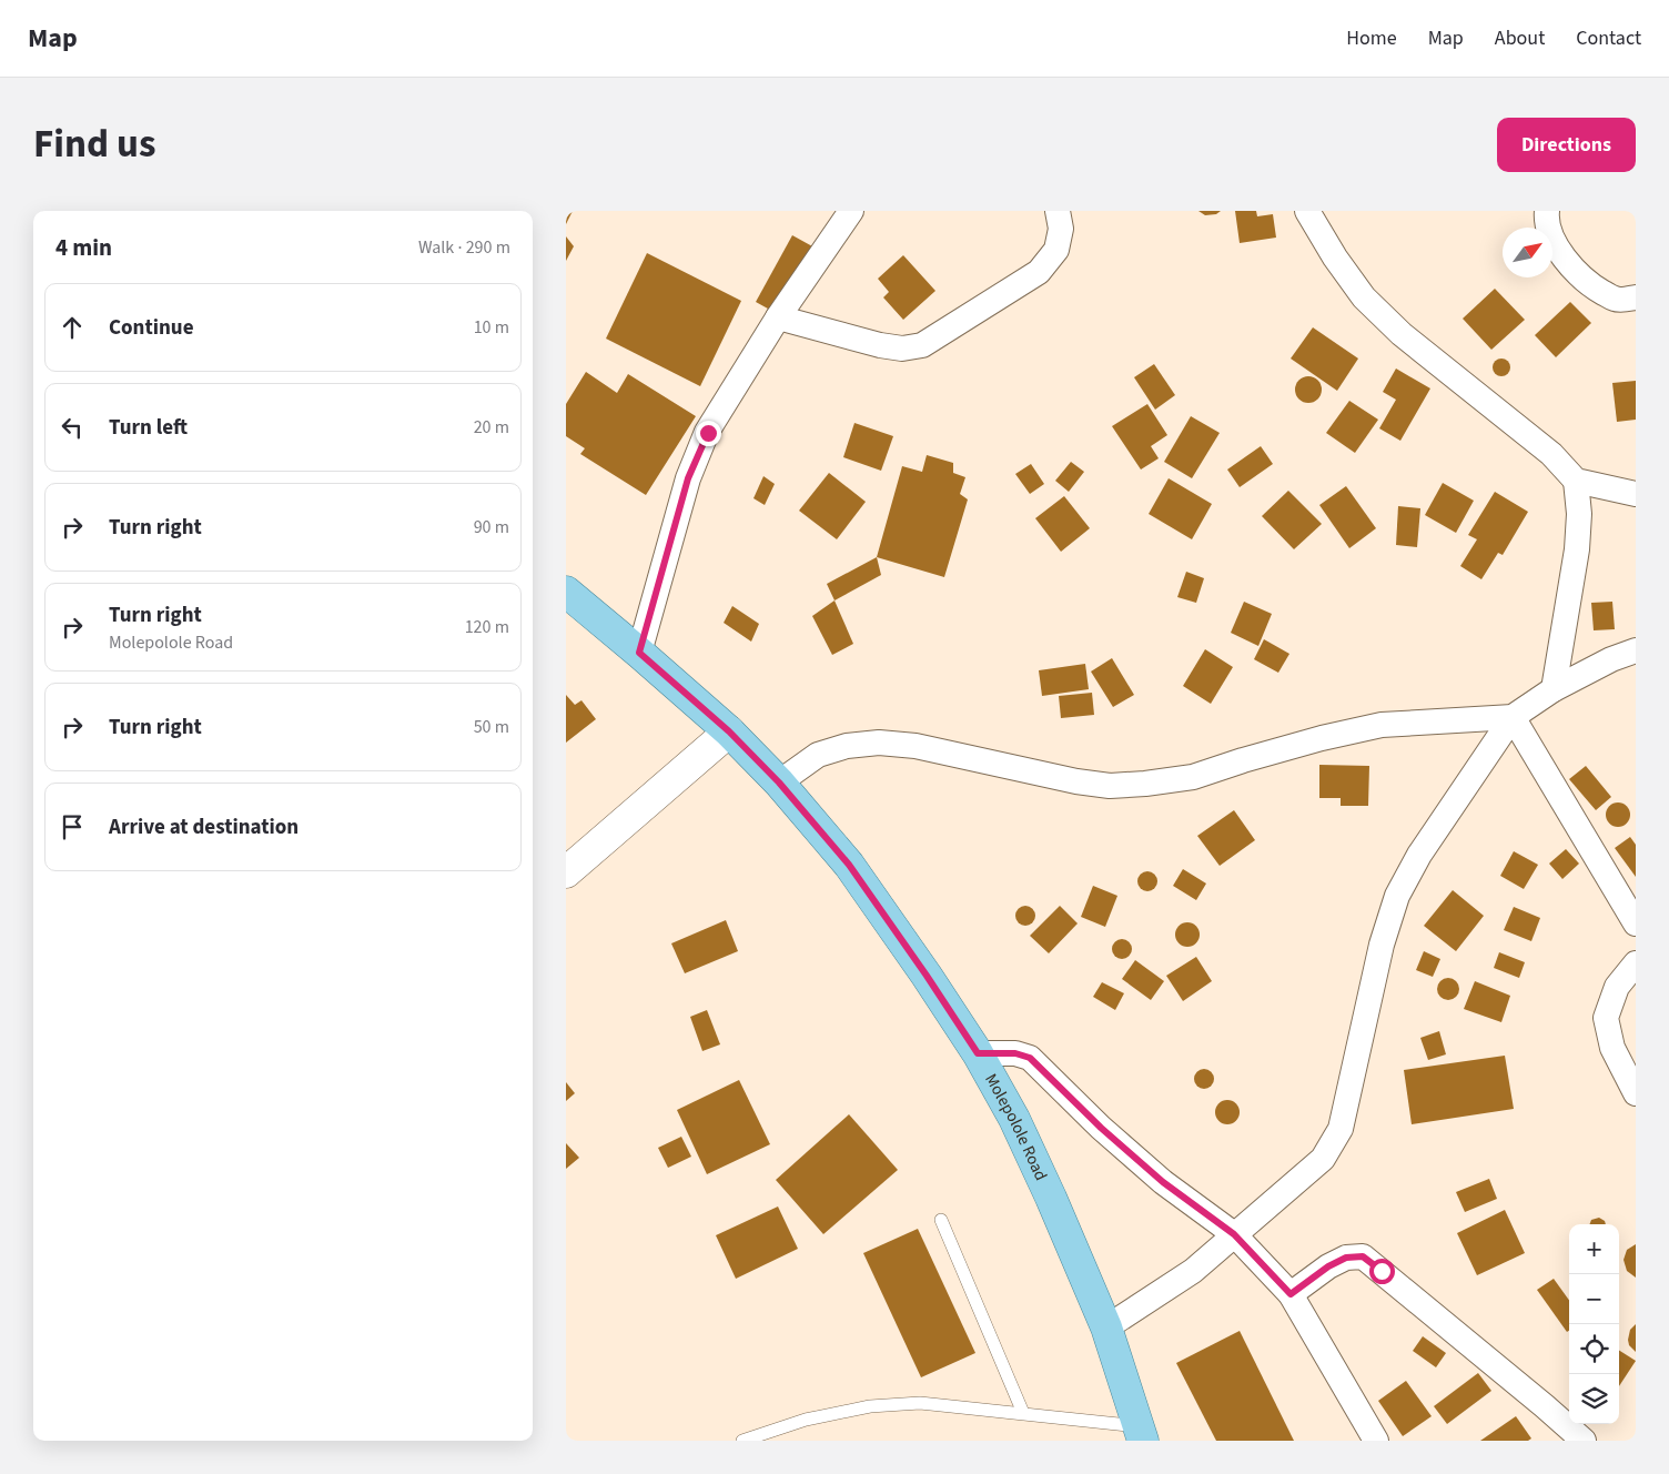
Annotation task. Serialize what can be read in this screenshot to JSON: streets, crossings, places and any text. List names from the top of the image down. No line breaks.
{"streets":{"main road":["Molepolole Road"]},"north":"top right","page":{"header":"Map","nav":["Home","Map","About","Contact"],"title":"Find us","buttons":"Directions","heading":["4 min","Walk · 290 m"],"list":[["Continue","10 m"],["Turn left","20 m"],["Turn right","90 m"],["Turn right","Molepolole Road","120 m"],["Turn right","50 m"],"Arrive at destination"],"map_buttons":["+","−"]}}
